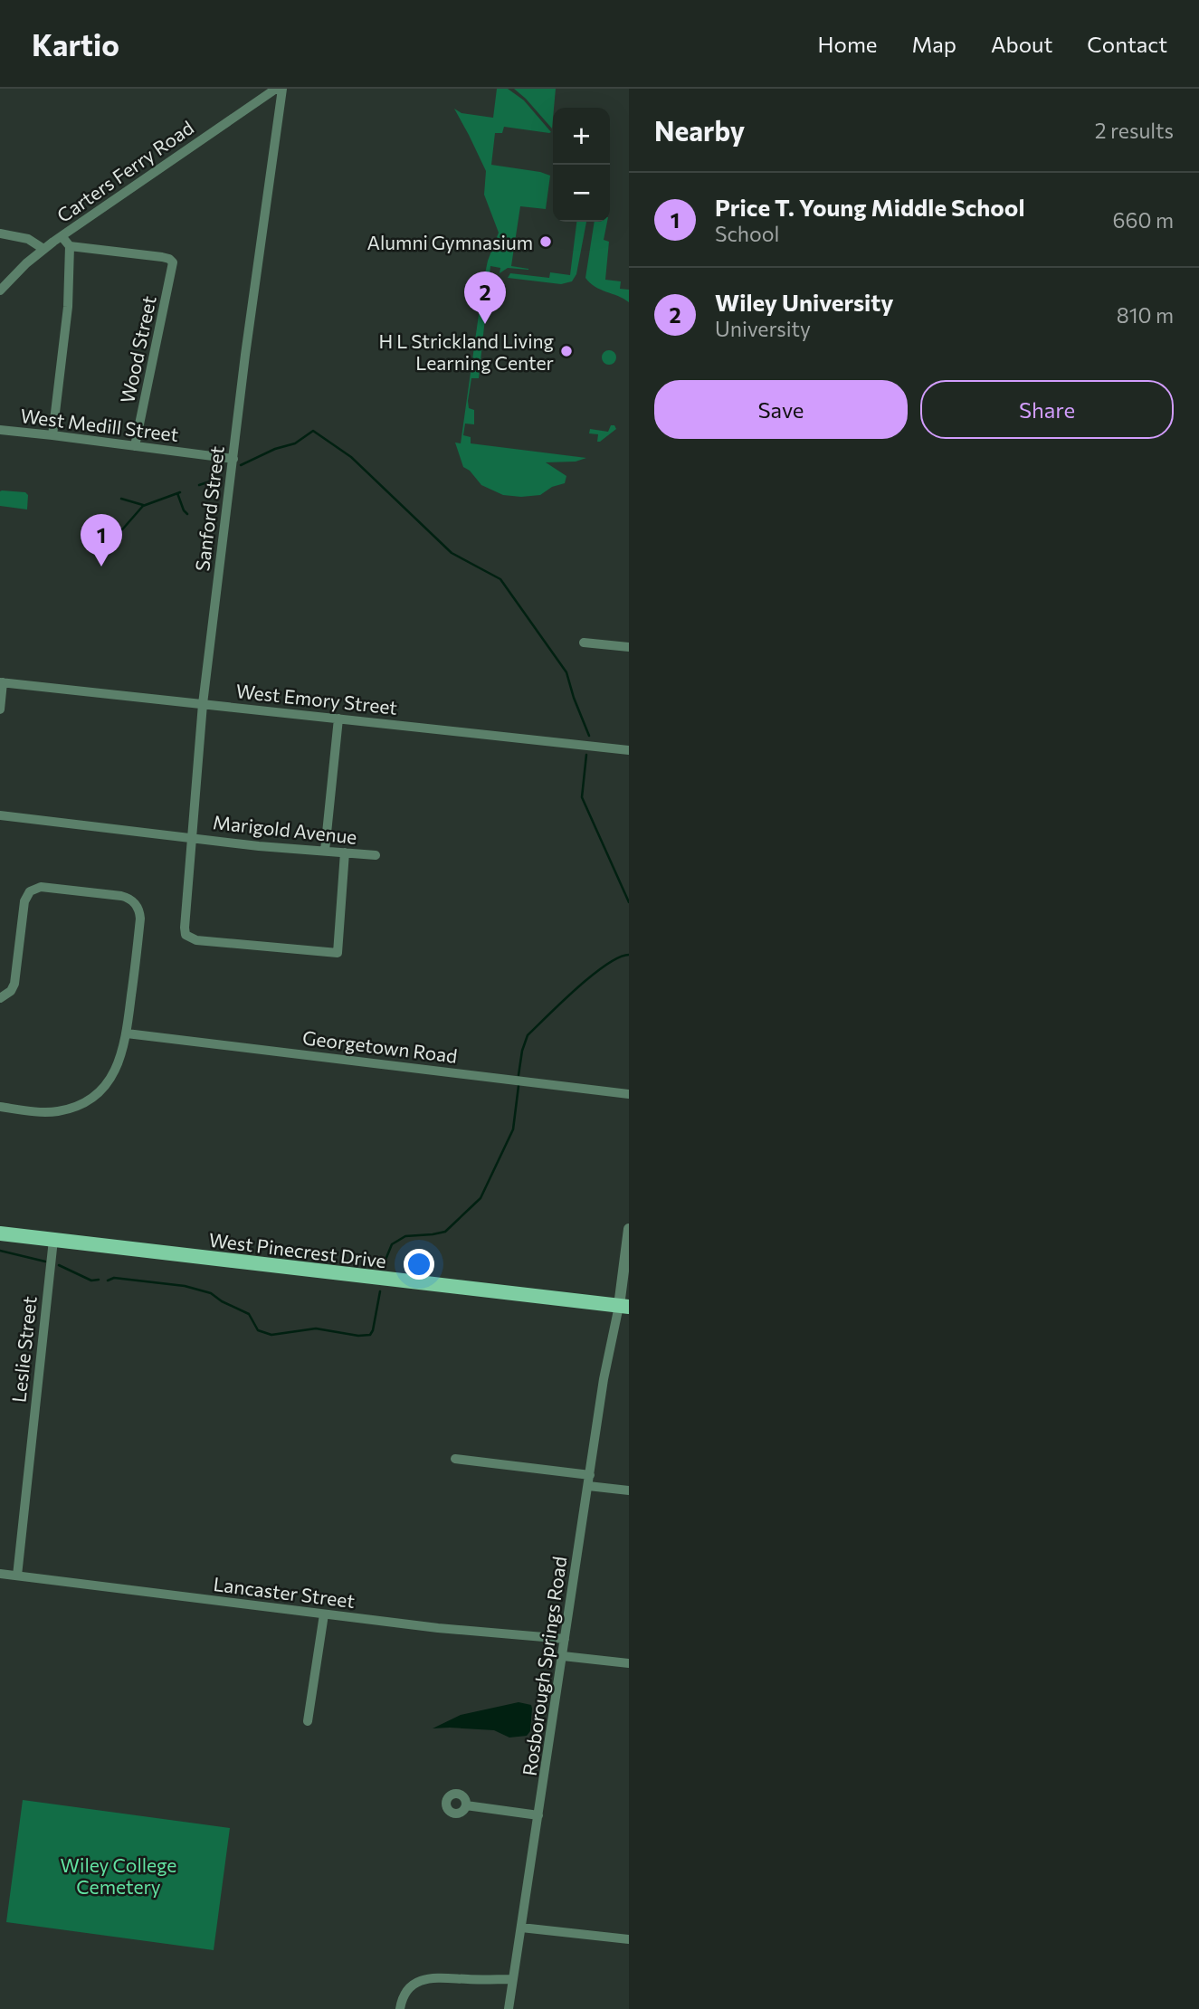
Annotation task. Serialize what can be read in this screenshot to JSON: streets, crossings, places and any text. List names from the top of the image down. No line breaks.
{"streets":{"main road":["West Pinecrest Drive"],"street":["Carters Ferry Road","Wood Street","West Medill Street","Sanford Street","West Emory Street","Marigold Avenue","Georgetown Road","Leslie Street","Lancaster Street","Rosborough Springs Road"]},"crossings":[["Wood Street","West Medill Street"],["West Medill Street","Sanford Street"],["Sanford Street","West Emory Street"],["Sanford Street","Marigold Avenue"],["West Pinecrest Drive","Leslie Street"],["West Pinecrest Drive","Rosborough Springs Road"],["Leslie Street","Lancaster Street"],["Lancaster Street","Rosborough Springs Road"]],"parks":["Wiley College Cemetery"],"places":["Alumni Gymnasium","H L Strickland Living Learning Center"],"page":{"header":"Kartio","nav":["Home","Map","About","Contact"],"heading":["Nearby","2 results"],"map_buttons":["+","−"],"list":[{"mark":"1","name":"Price T. Young Middle School","note":"School","value":"660 m"},{"mark":"2","name":"Wiley University","note":"University","value":"810 m"}],"pins":["2","1"],"buttons":["Save","Share"]}}
